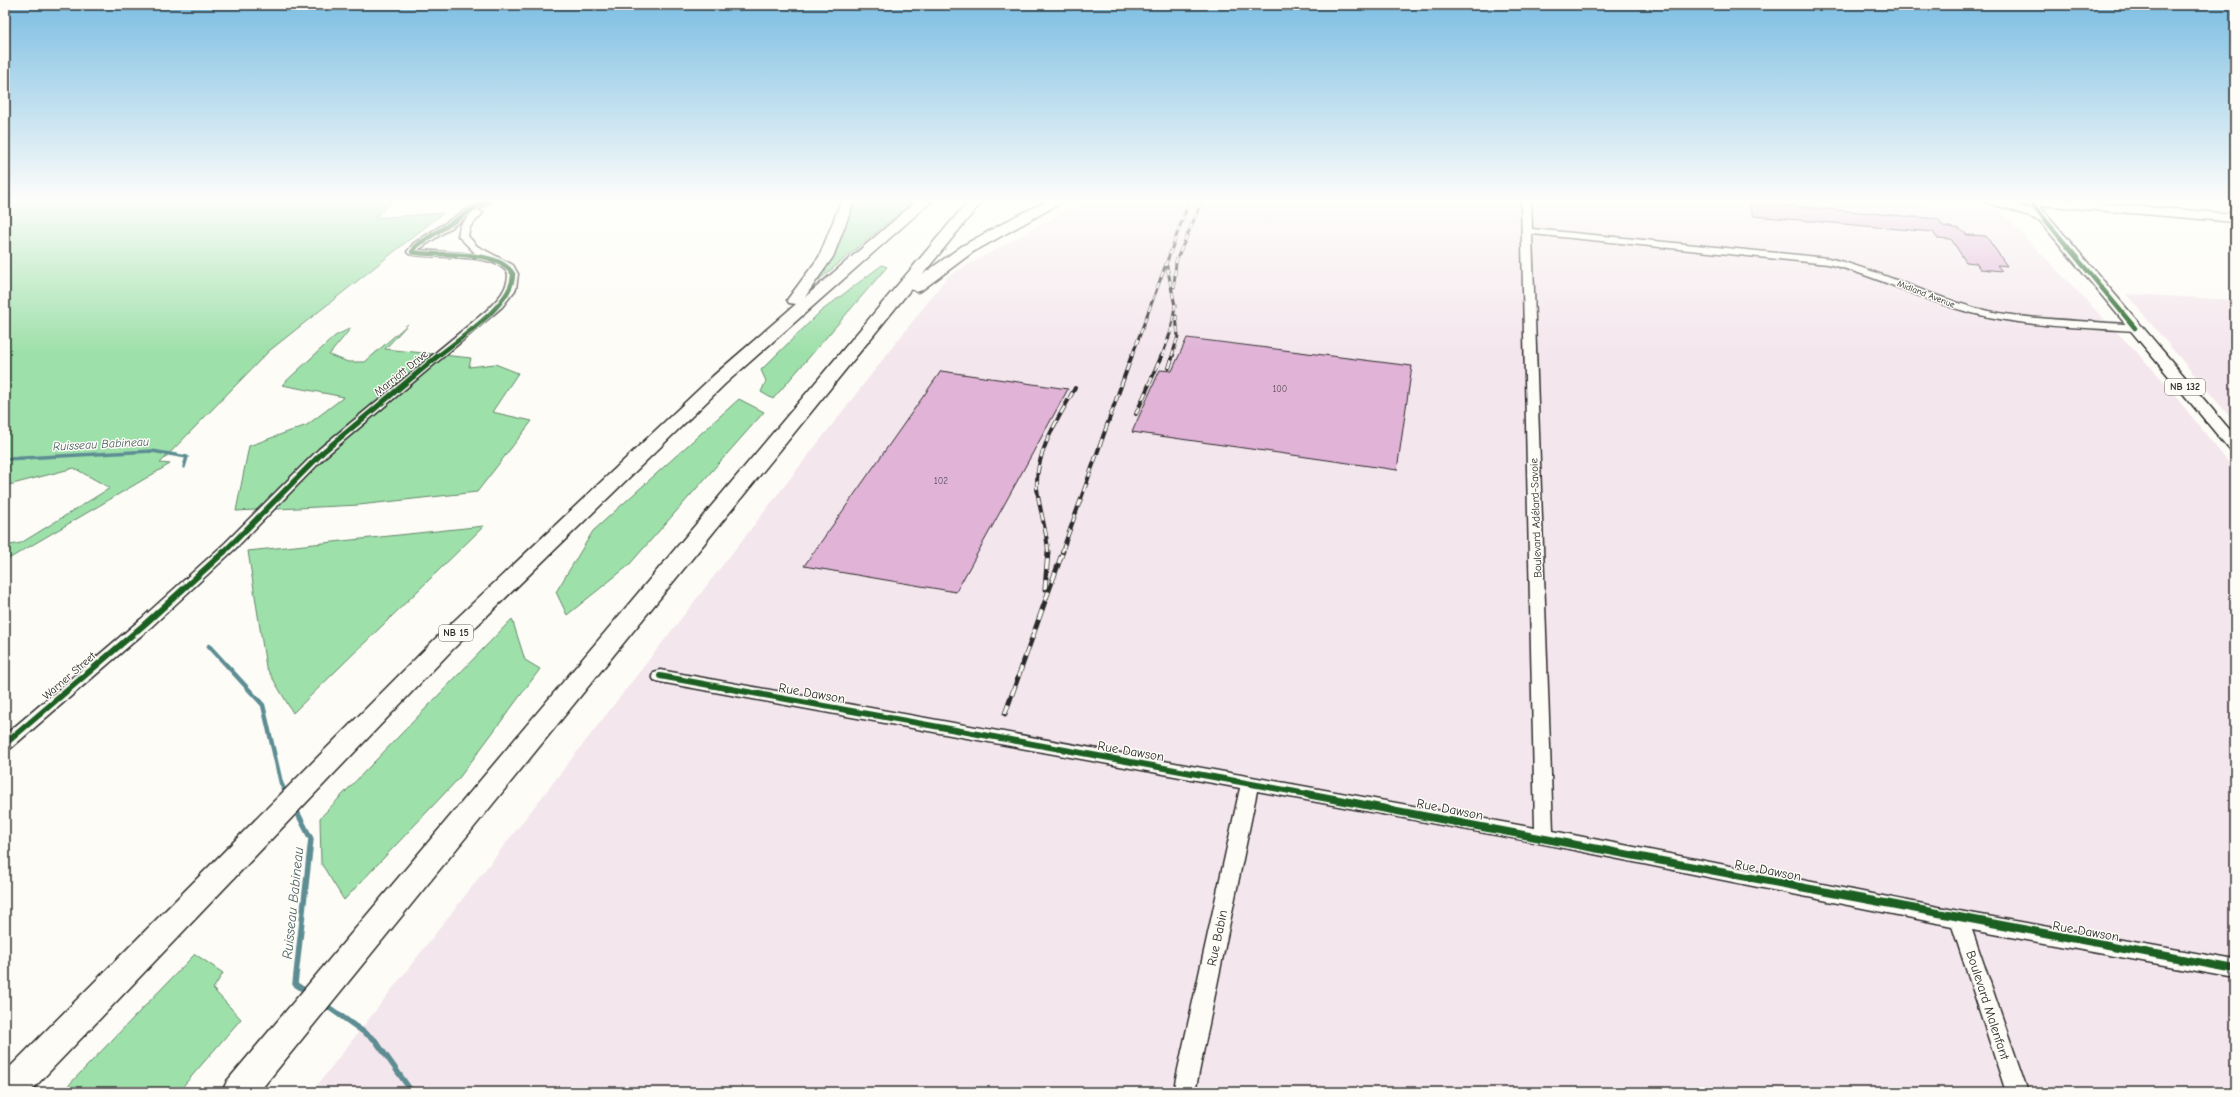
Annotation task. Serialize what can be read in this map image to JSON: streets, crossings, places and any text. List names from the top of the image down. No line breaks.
{"streets":{"highway":["NB 15"],"main road":["NB 132"],"street":["Midland Avenue","Marriott Drive","Boulevard Adélard-Savoie","Warner Street","Rue Dawson","Rue Babin","Boulevard Malenfant"]},"crossings":[["Midland Avenue","NB 132"],["Marriott Drive","Warner Street"],["Boulevard Adélard-Savoie","Rue Dawson"],["Rue Dawson","Rue Babin"],["Rue Dawson","Boulevard Malenfant"]],"water":["Ruisseau Babineau"],"house_numbers":["100","102"]}
